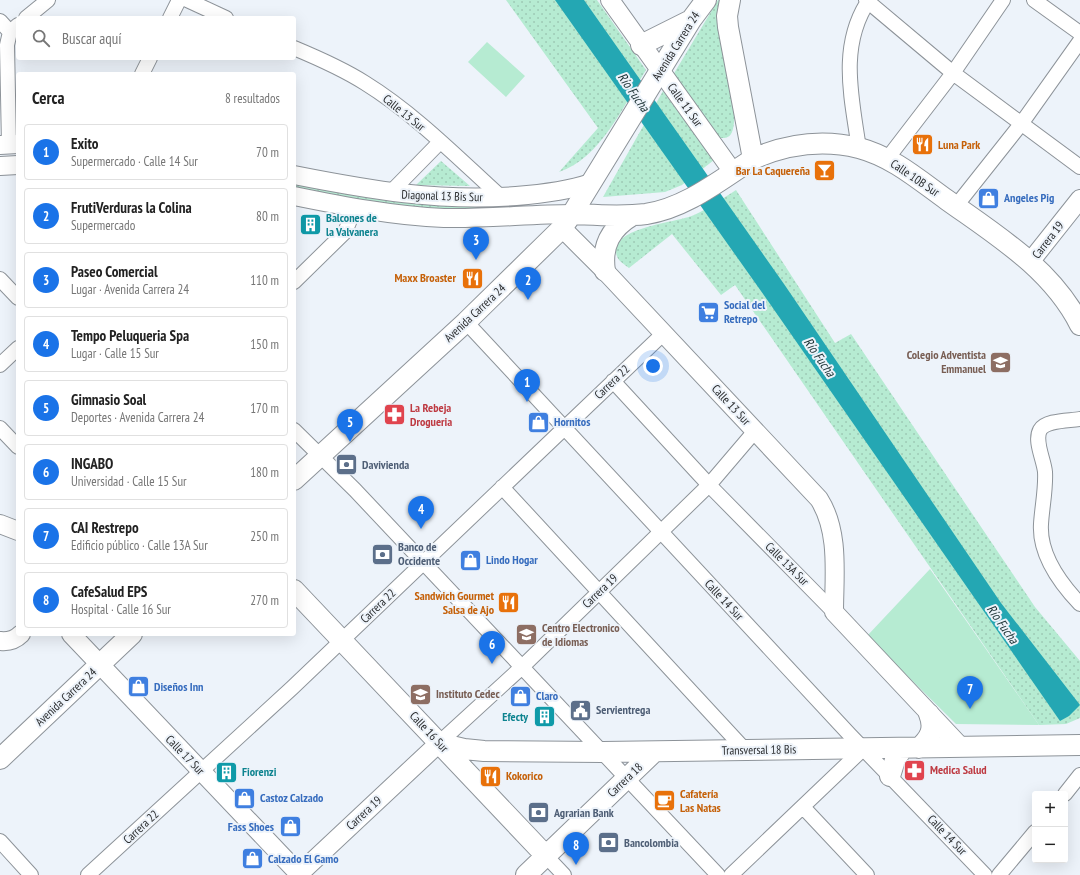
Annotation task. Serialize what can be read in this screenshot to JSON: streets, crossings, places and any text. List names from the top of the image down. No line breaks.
{"streets":{"main road":["Avenida Carrera 24","Calle 10B Sur","Calle 16 Sur","Transversal 18 Bis","Carrera 18"],"street":["Calle 11 Sur","Calle 13 Sur","Diagonal 13 Bis Sur","Carrera 19","Carrera 22","Calle 13A Sur","Calle 14 Sur","Calle 17 Sur"]},"crossings":[["Avenida Carrera 24","Calle 11 Sur"],["Avenida Carrera 24","Calle 13 Sur"],["Avenida Carrera 24","Calle 10B Sur"],["Avenida Carrera 24","Diagonal 13 Bis Sur"],["Avenida Carrera 24","Calle 14 Sur"],["Avenida Carrera 24","Calle 17 Sur"],["Calle 11 Sur","Calle 10B Sur"],["Calle 13 Sur","Calle 10B Sur"],["Calle 13 Sur","Diagonal 13 Bis Sur"],["Calle 13 Sur","Carrera 19"],["Calle 13 Sur","Carrera 22"],["Calle 13 Sur","Calle 13A Sur"],["Calle 10B Sur","Diagonal 13 Bis Sur"],["Calle 10B Sur","Carrera 19"],["Carrera 19","Calle 13A Sur"],["Carrera 19","Calle 14 Sur"],["Carrera 19","Calle 16 Sur"],["Carrera 19","Transversal 18 Bis"],["Carrera 19","Calle 17 Sur"],["Carrera 22","Calle 13A Sur"],["Carrera 22","Calle 14 Sur"],["Carrera 22","Calle 16 Sur"],["Carrera 22","Calle 17 Sur"],["Calle 13A Sur","Transversal 18 Bis"],["Calle 14 Sur","Transversal 18 Bis"],["Calle 16 Sur","Transversal 18 Bis"],["Calle 16 Sur","Carrera 18"],["Transversal 18 Bis","Carrera 18"]],"water":["Río Fucha"],"places":{"restaurant":["Luna Park","Maxx Broaster","Sandwich Gourmet Salsa de Ajo","Kokorico"],"bar":["Bar La Caquereña"],"shop":["Angeles Pig","Hornitos","Lindo Hogar","Diseños Inn","Claro","Castoz Calzado","Fass Shoes","Calzado El Gamo"],"building":["Balcones de la Valvanera","Efecty","Fiorenzi"],"supermarket":["Social del Retrepo"],"school or university":["Colegio Adventista Emmanuel","Centro Electronico de Idiomas","Instituto Cedec"],"pharmacy":["La Rebeja Drogueria","Medica Salud"],"bank":["Davivienda","Banco de Occidente","Agrarian Bank","Bancolombia"],"public building":["Servientrega"],"cafe":["Cafatería Las Natas"]},"page":{"search":"Buscar aquí","heading":["Cerca","8 resultados"],"list":[{"mark":"1","name":"Exito","note":"Supermercado · Calle 14 Sur","value":"70 m"},{"mark":"2","name":"FrutiVerduras la Colina","note":"Supermercado","value":"80 m"},{"mark":"3","name":"Paseo Comercial","note":"Lugar · Avenida Carrera 24","value":"110 m"},{"mark":"4","name":"Tempo Peluqueria Spa","note":"Lugar · Calle 15 Sur","value":"150 m"},{"mark":"5","name":"Gimnasio Soal","note":"Deportes · Avenida Carrera 24","value":"170 m"},{"mark":"6","name":"INGABO","note":"Universidad · Calle 15 Sur","value":"180 m"},{"mark":"7","name":"CAI Restrepo","note":"Edificio público · Calle 13A Sur","value":"250 m"},{"mark":"8","name":"CafeSalud EPS","note":"Hospital · Calle 16 Sur","value":"270 m"}],"pins":["3","2","1","5","4","6","7","8"],"map_buttons":["+","−"]}}
